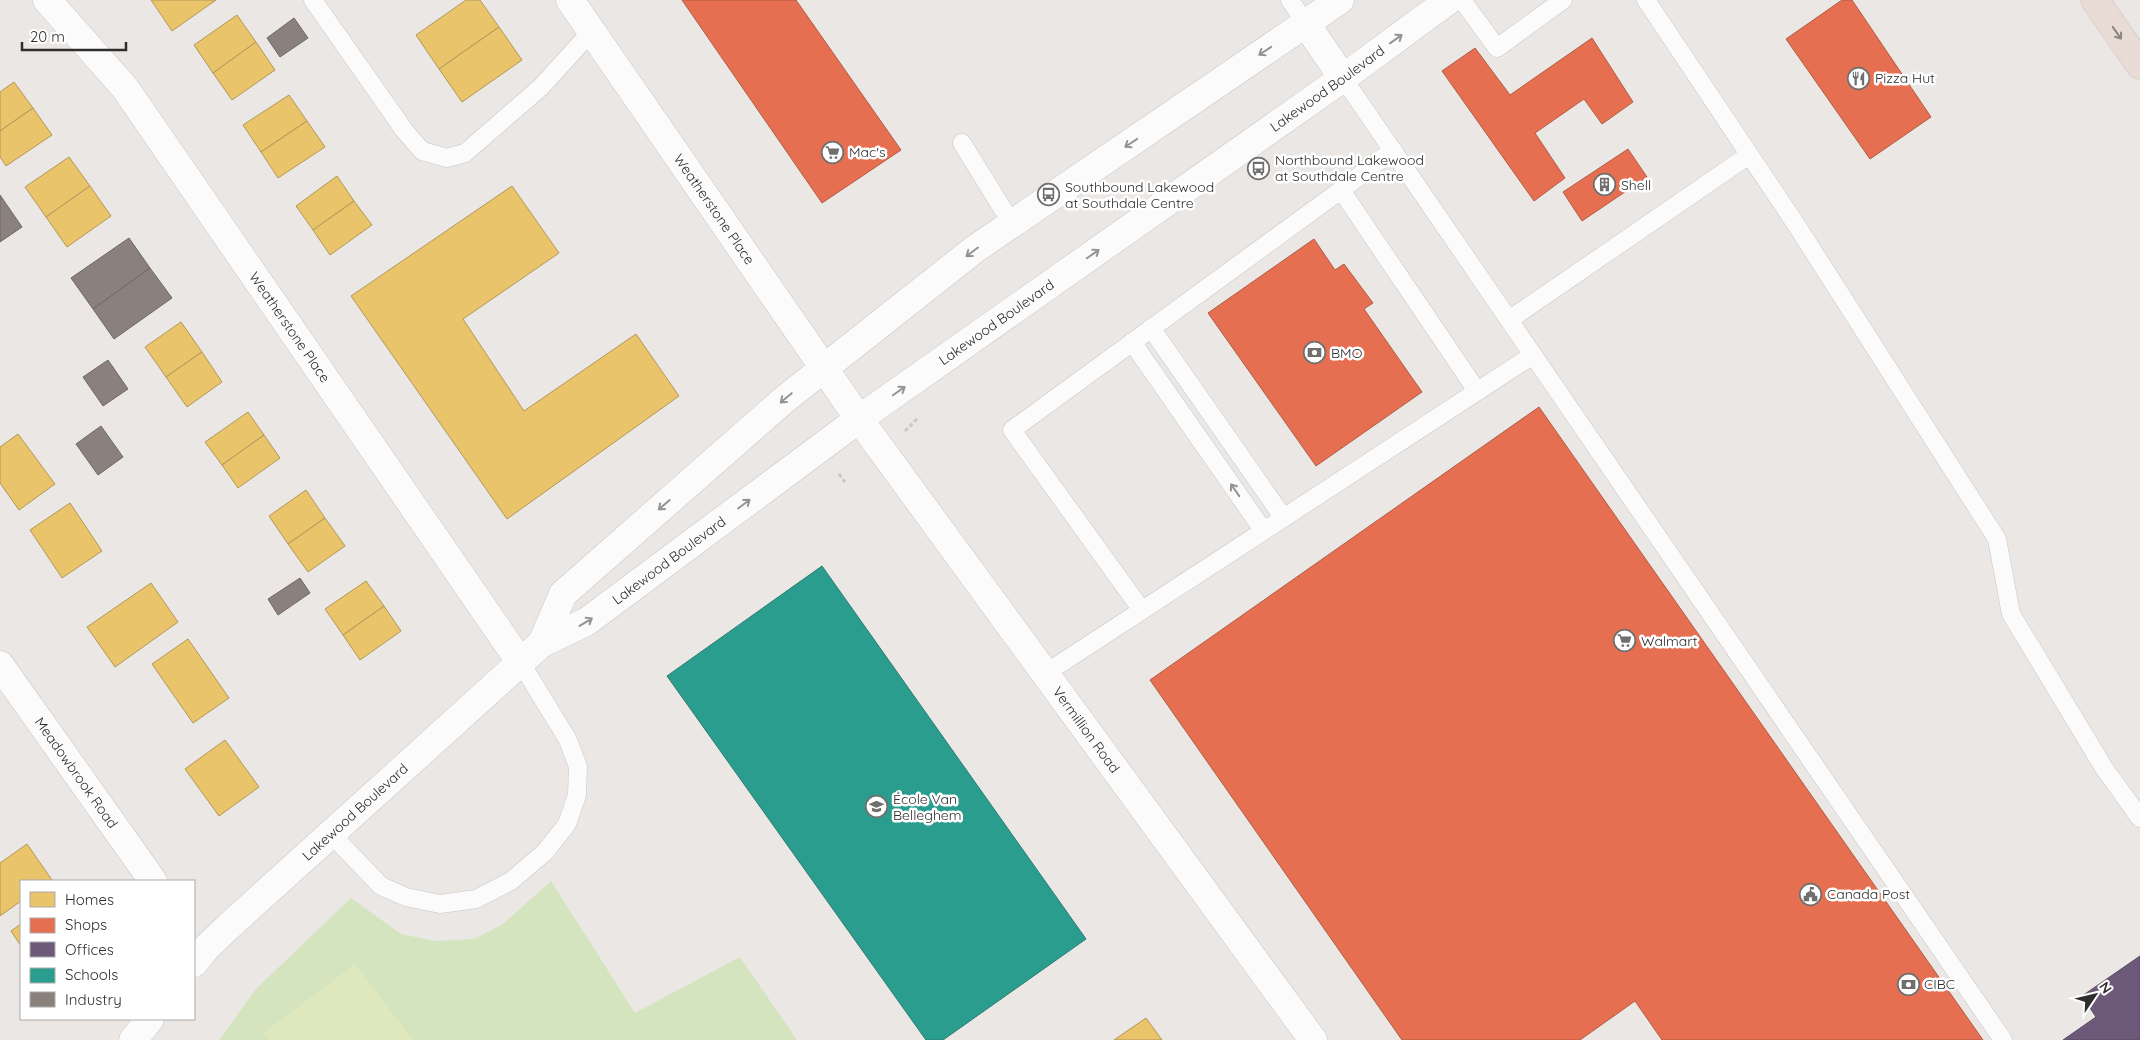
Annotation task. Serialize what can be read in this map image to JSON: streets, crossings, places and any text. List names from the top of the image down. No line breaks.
{"streets":{"street":["Lakewood Boulevard","Weatherstone Place","Vermillion Road","Meadowbrook Road"]},"crossings":[["Lakewood Boulevard","Weatherstone Place"],["Lakewood Boulevard","Vermillion Road"],["Weatherstone Place","Vermillion Road"]],"places":{"restaurant":["Pizza Hut"],"supermarket":["Mac's","Walmart"],"bus stop":["Northbound Lakewood at Southdale Centre","Southbound Lakewood at Southdale Centre"],"building":["Shell"],"bank":["BMO","CIBC"],"school or university":["École Van Belleghem"],"public building":["Canada Post"]},"legend":["Homes","Shops","Offices","Schools","Industry"],"scale_bar":"20 m","north":"top right"}
